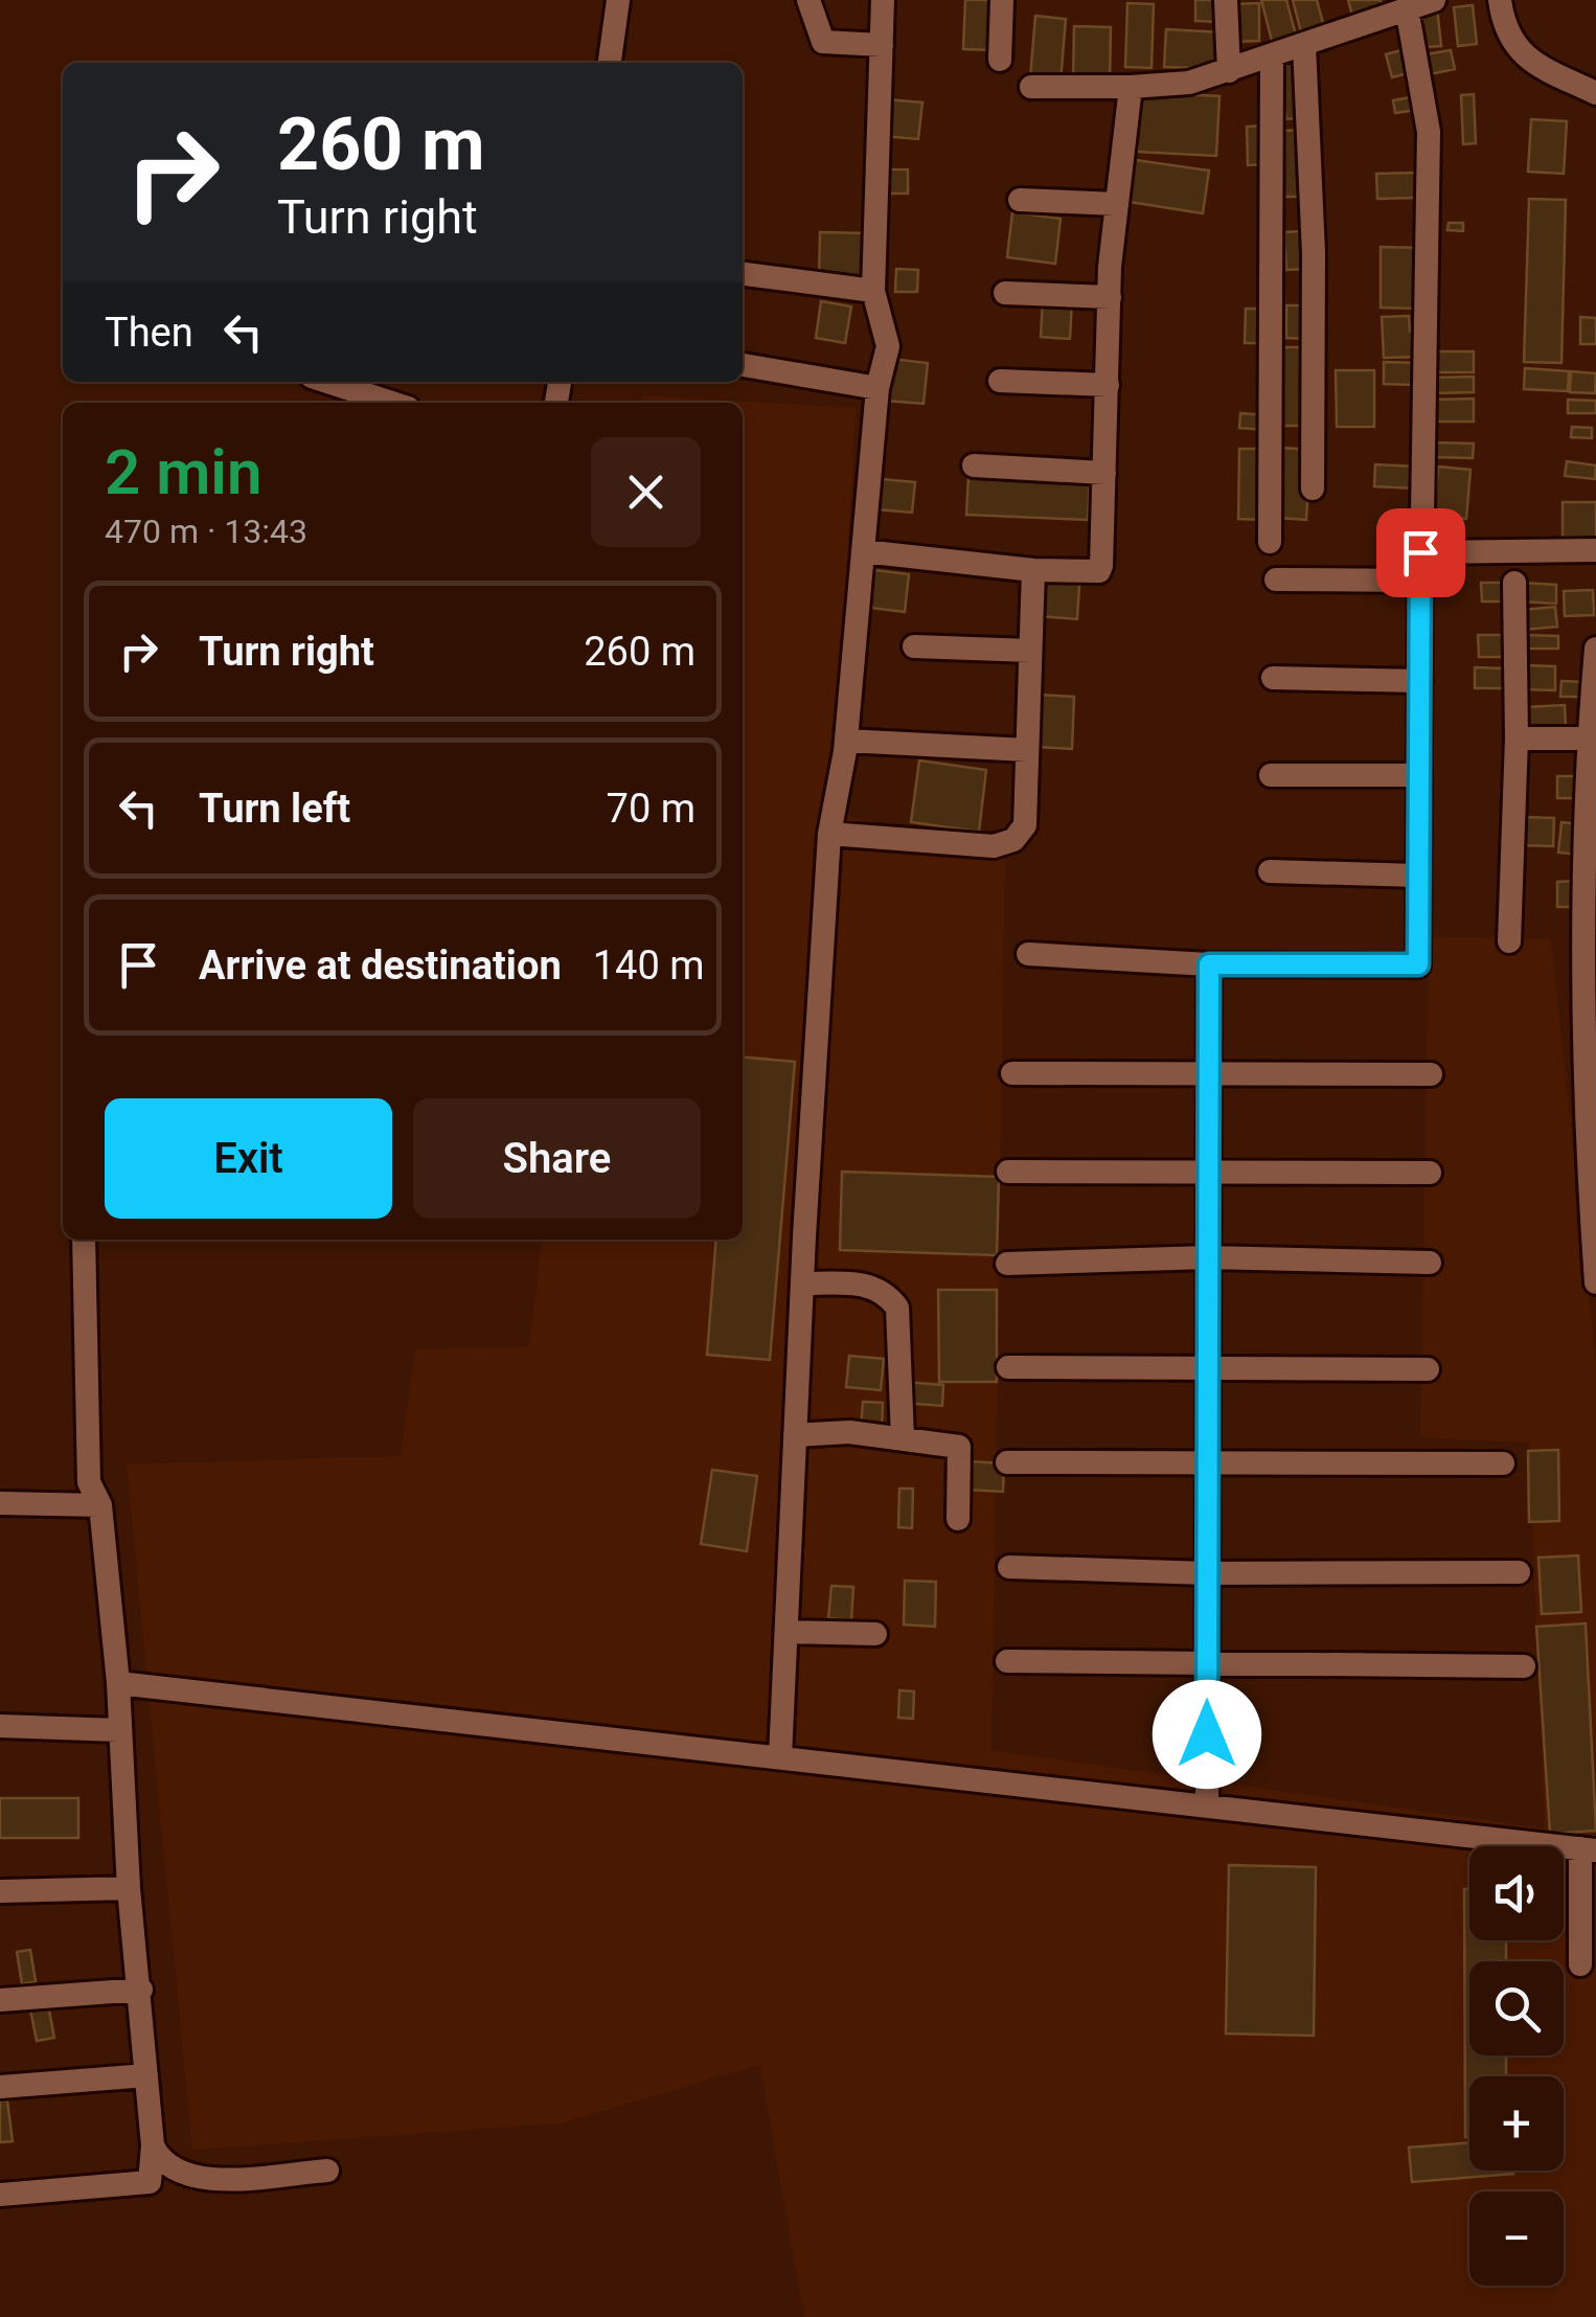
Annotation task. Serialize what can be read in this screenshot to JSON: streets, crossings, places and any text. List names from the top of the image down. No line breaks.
{"page":{"turn":["260 m","Turn right"],"then":"Then","heading":["2 min","470 m · 13:43"],"list":[{"name":"Turn right","value":"260 m"},{"name":"Turn left","value":"70 m"},{"name":"Arrive at destination","value":"140 m"}],"buttons":["Exit","Share"],"map_buttons":["+","−"]}}
